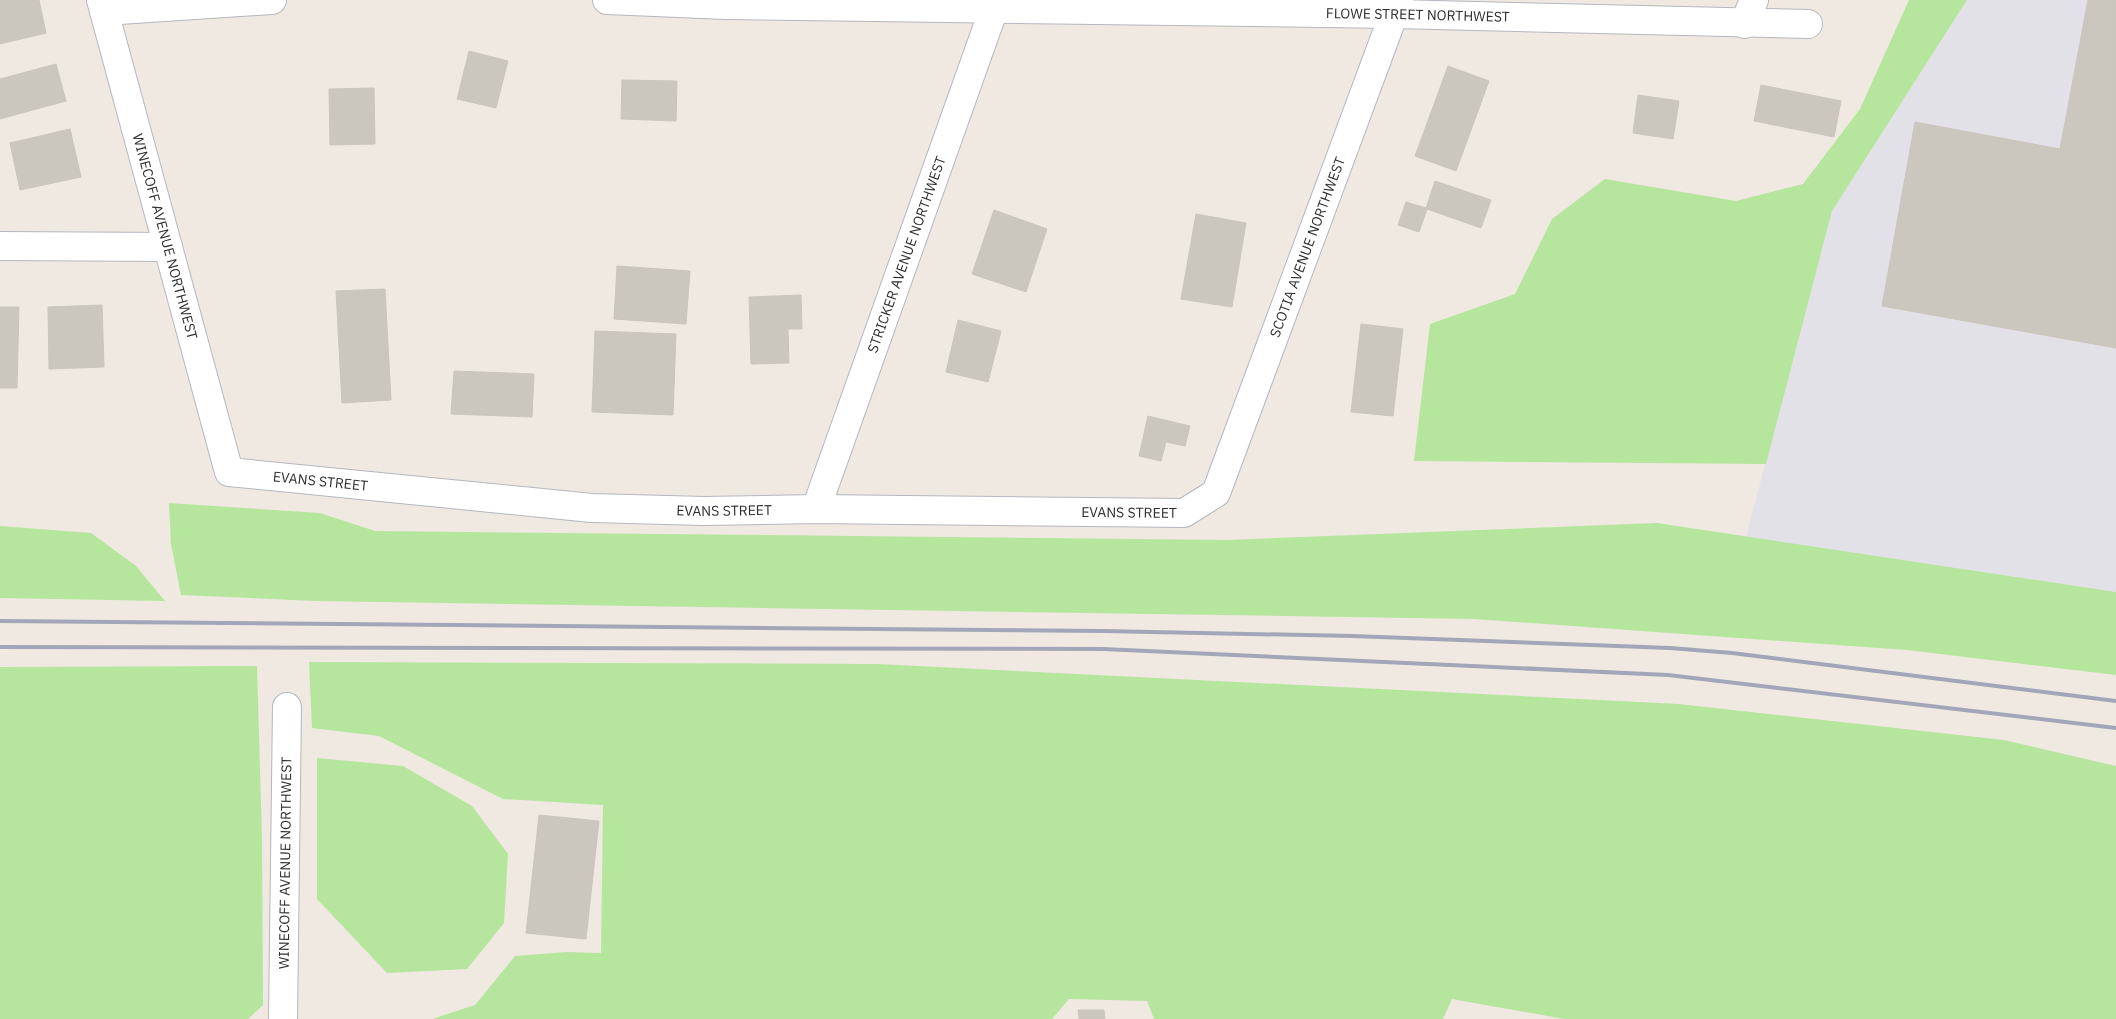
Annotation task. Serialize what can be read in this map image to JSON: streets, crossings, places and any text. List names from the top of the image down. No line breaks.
{"streets":{"street":["FLOWE STREET NORTHWEST","WINECOFF AVENUE NORTHWEST","SCOTIA AVENUE NORTHWEST","STRICKER AVENUE NORTHWEST","EVANS STREET"]},"crossings":[["FLOWE STREET NORTHWEST","SCOTIA AVENUE NORTHWEST"],["FLOWE STREET NORTHWEST","STRICKER AVENUE NORTHWEST"],["WINECOFF AVENUE NORTHWEST","EVANS STREET"],["SCOTIA AVENUE NORTHWEST","EVANS STREET"],["STRICKER AVENUE NORTHWEST","EVANS STREET"]]}
